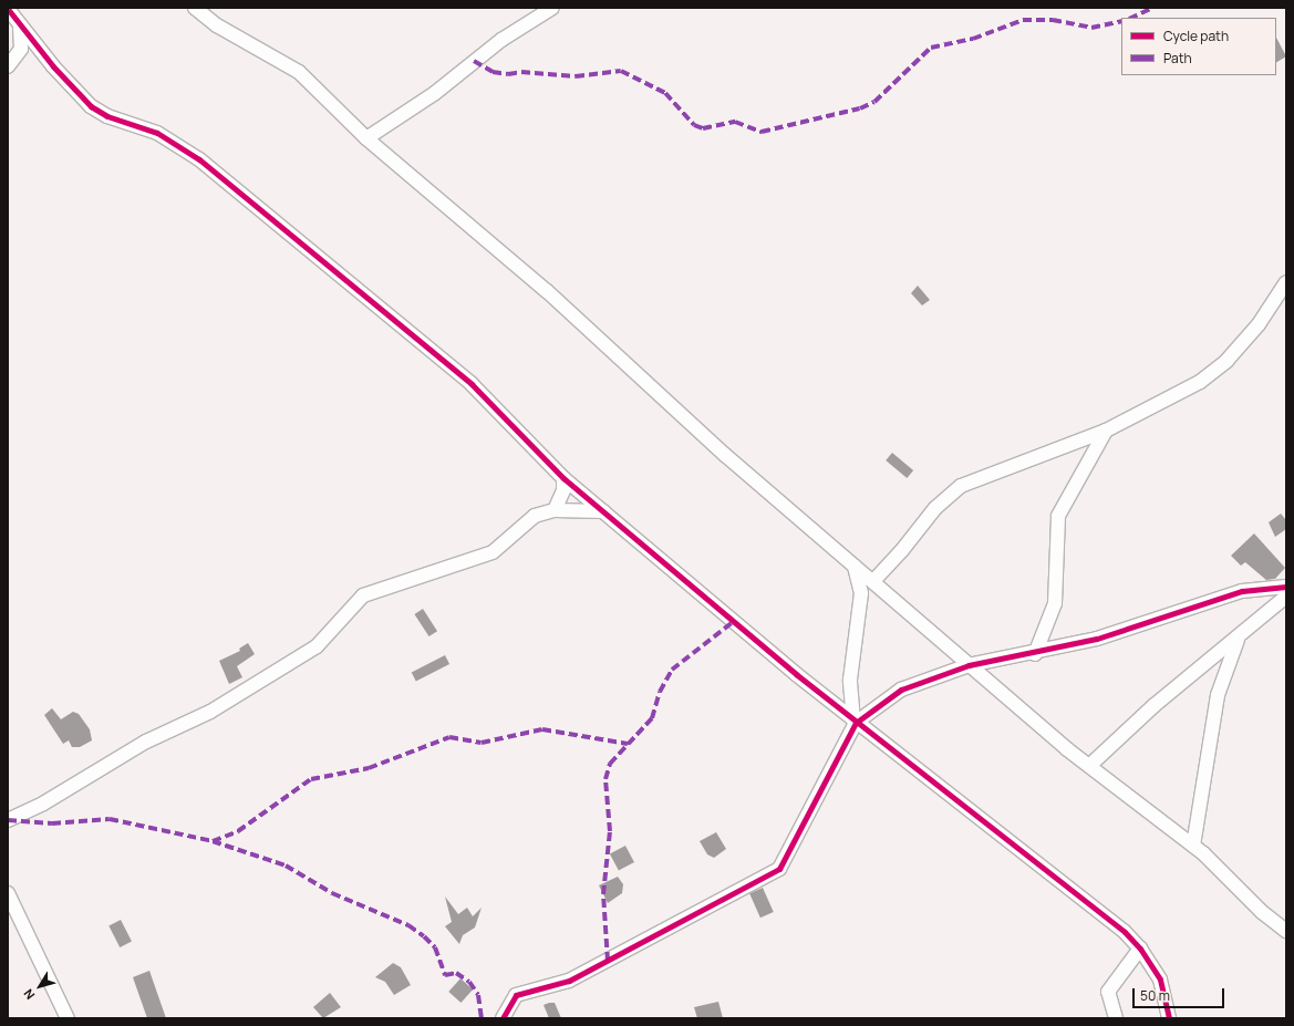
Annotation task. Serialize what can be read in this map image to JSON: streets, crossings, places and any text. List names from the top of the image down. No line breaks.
{"legend":["Cycle path","Path"],"scale_bar":"50 m","north":"bottom left"}
